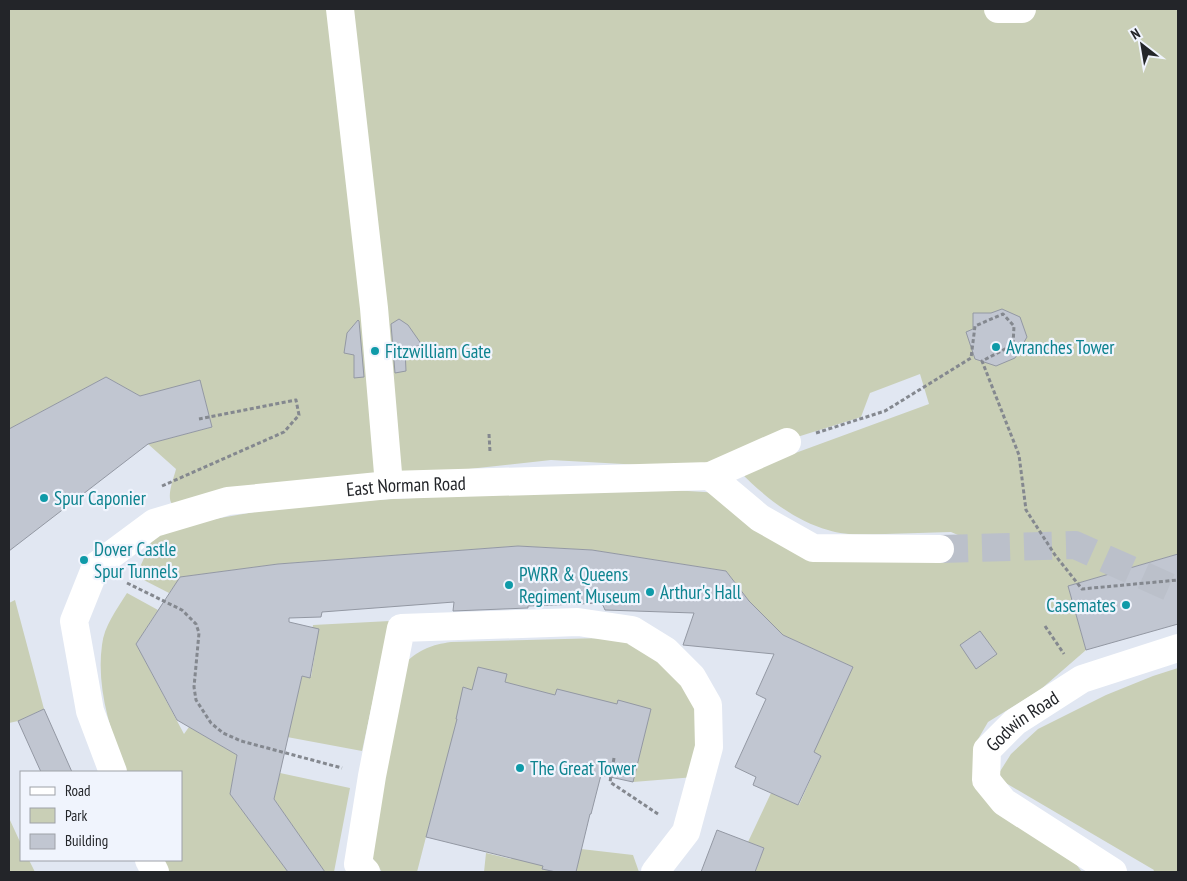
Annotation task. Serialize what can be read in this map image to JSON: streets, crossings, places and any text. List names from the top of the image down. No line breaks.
{"streets":{"lane":["East Norman Road","Godwin Road"]},"places":["Avranches Tower","Fitzwilliam Gate","Spur Caponier","Dover Castle Spur Tunnels","PWRR & Queens Regiment Museum","Arthur's Hall","Casemates","The Great Tower"],"legend":["Road","Park","Building"],"north":"top left"}
